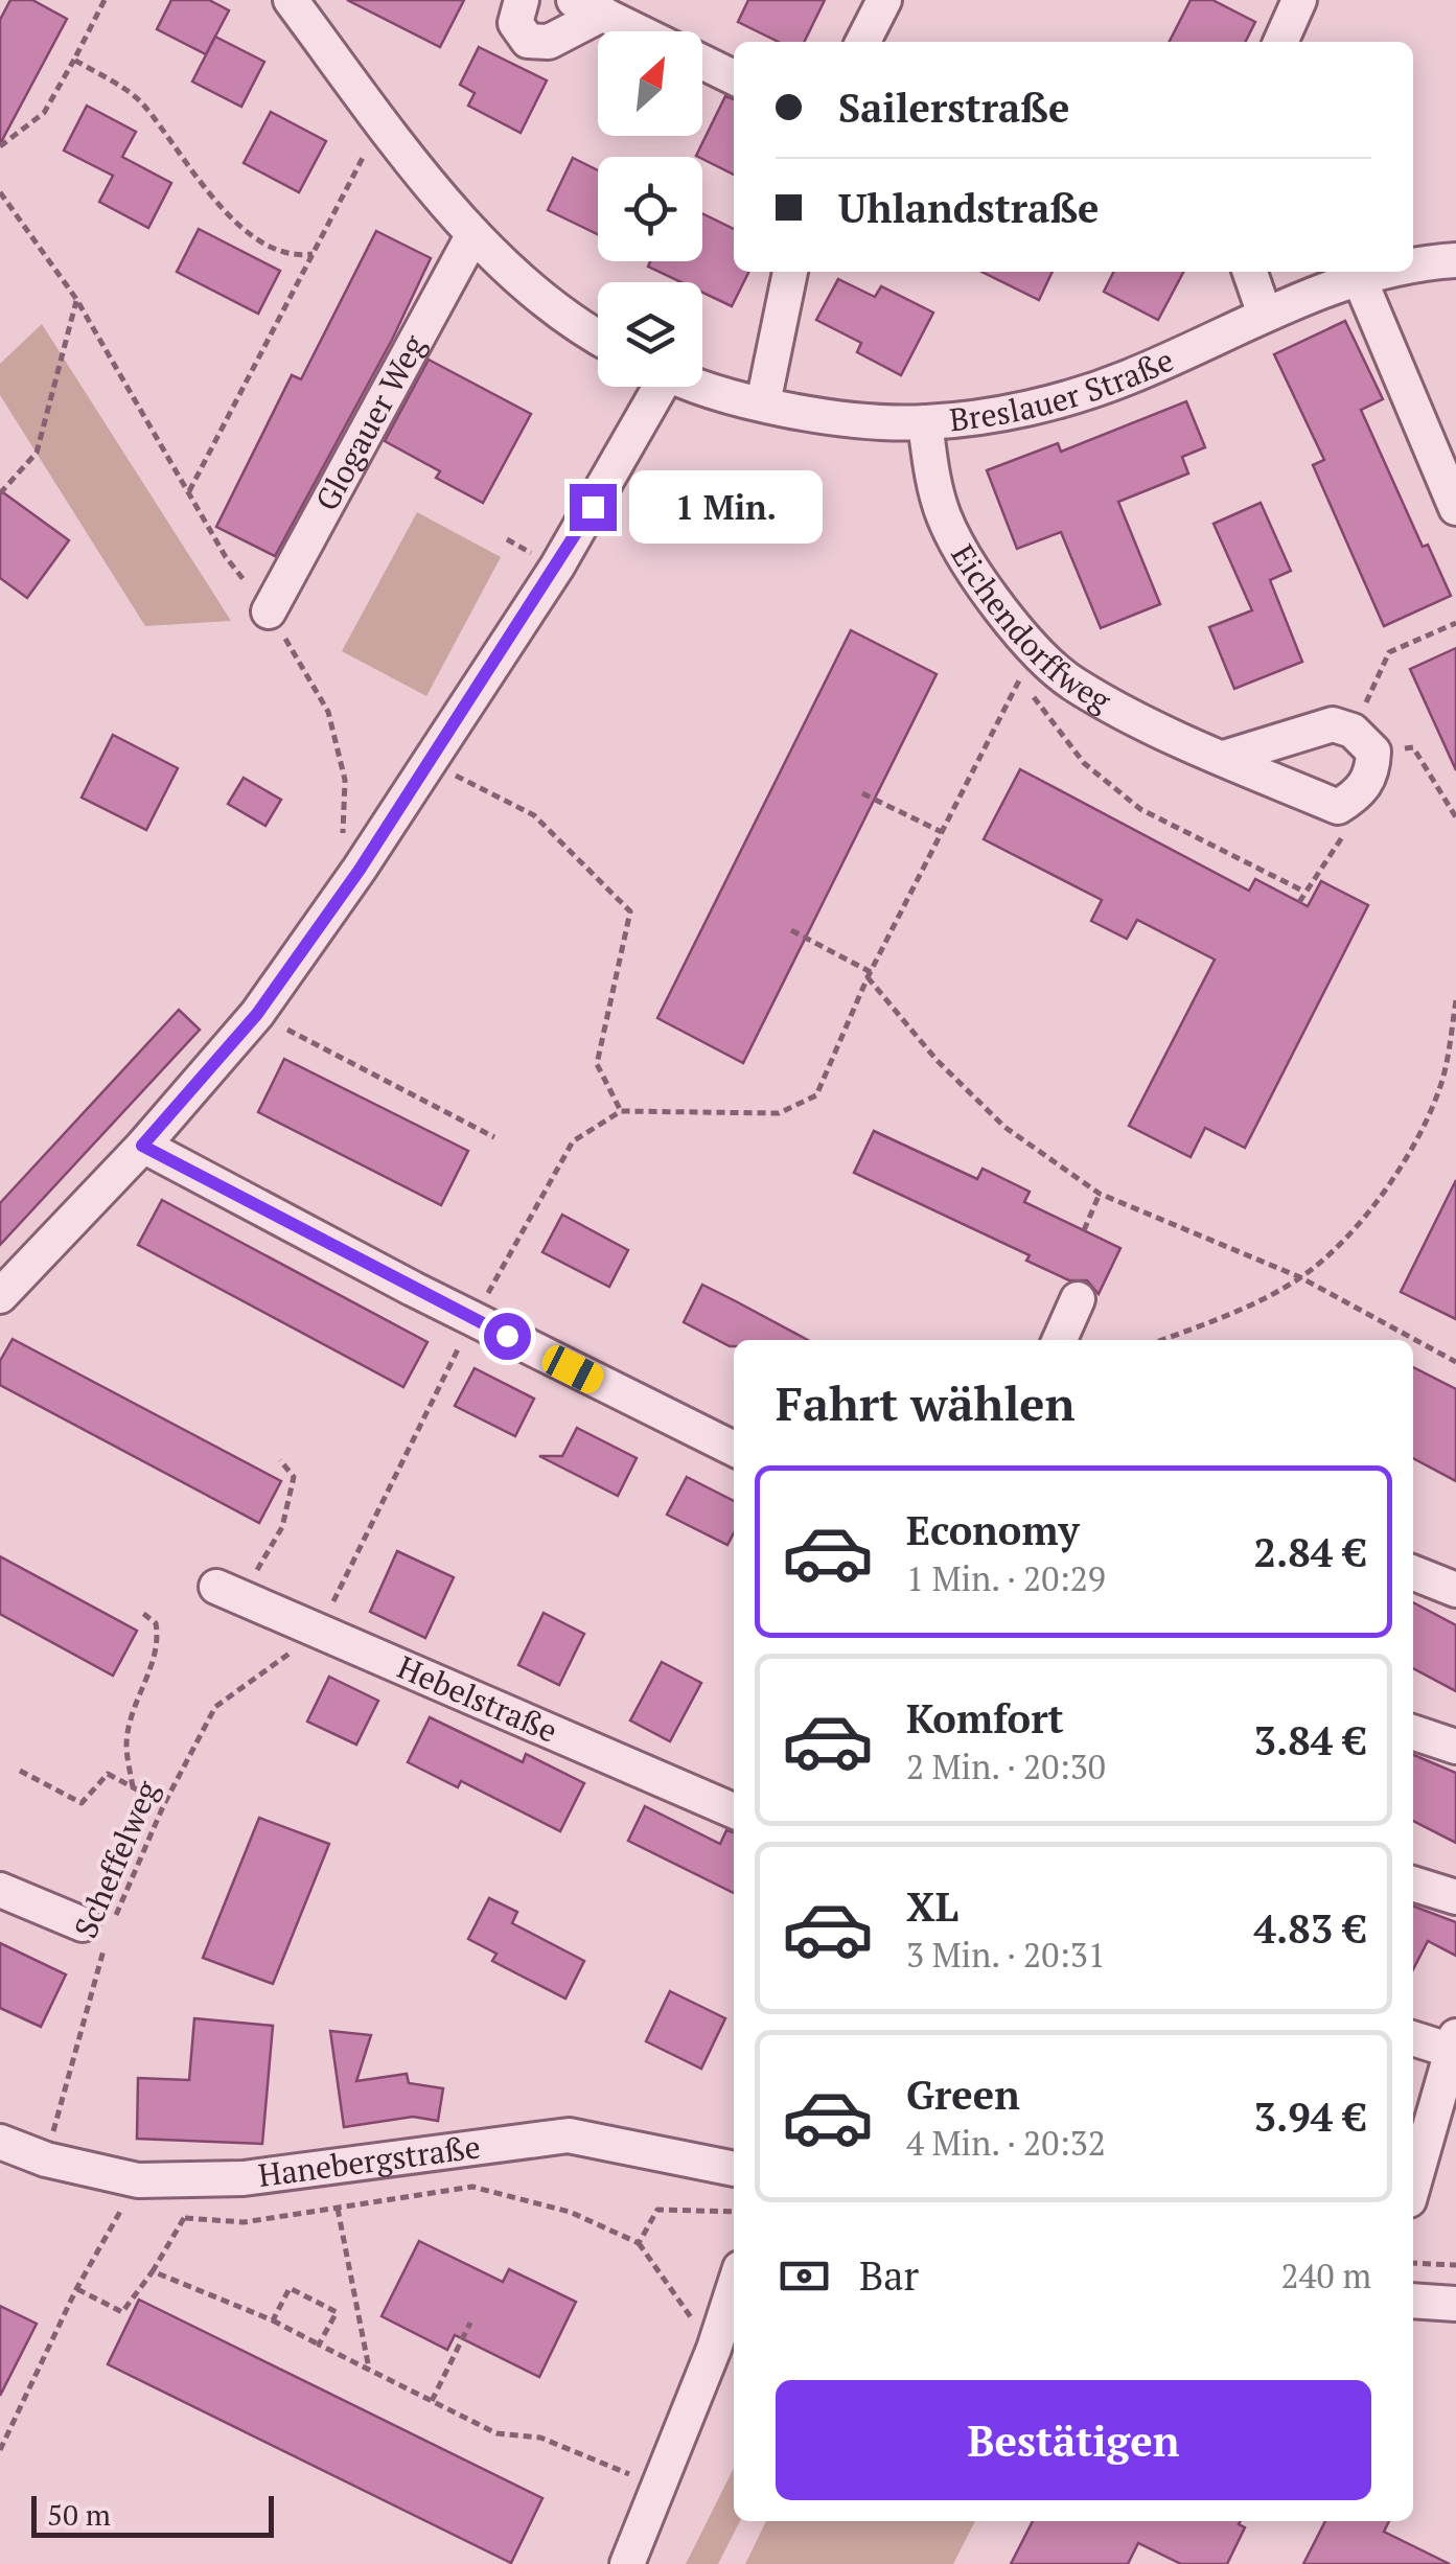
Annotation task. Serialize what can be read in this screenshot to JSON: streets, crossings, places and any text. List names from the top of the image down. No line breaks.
{"streets":{"street":["Breslauer Straße","Glogauer Weg","Eichendorffweg","Hebelstraße","Hanebergstraße"],"path":["Scheffelweg"]},"crossings":[["Breslauer Straße","Eichendorffweg"],["Hebelstraße","Scheffelweg"],["Scheffelweg","Hanebergstraße"]],"scale_bar":"50 m","north":"top right","page":{"banner":["Sailerstraße","Uhlandstraße"],"bubble":"1 Min.","heading":"Fahrt wählen","list":[{"name":"Economy","note":"1 Min. · 20:29","value":"2.84 €"},{"name":"Komfort","note":"2 Min. · 20:30","value":"3.84 €"},{"name":"XL","note":"3 Min. · 20:31","value":"4.83 €"},{"name":"Green","note":"4 Min. · 20:32","value":"3.94 €"}],"pay":["Bar","240 m"],"buttons":"Bestätigen","scale":"50 m"}}
